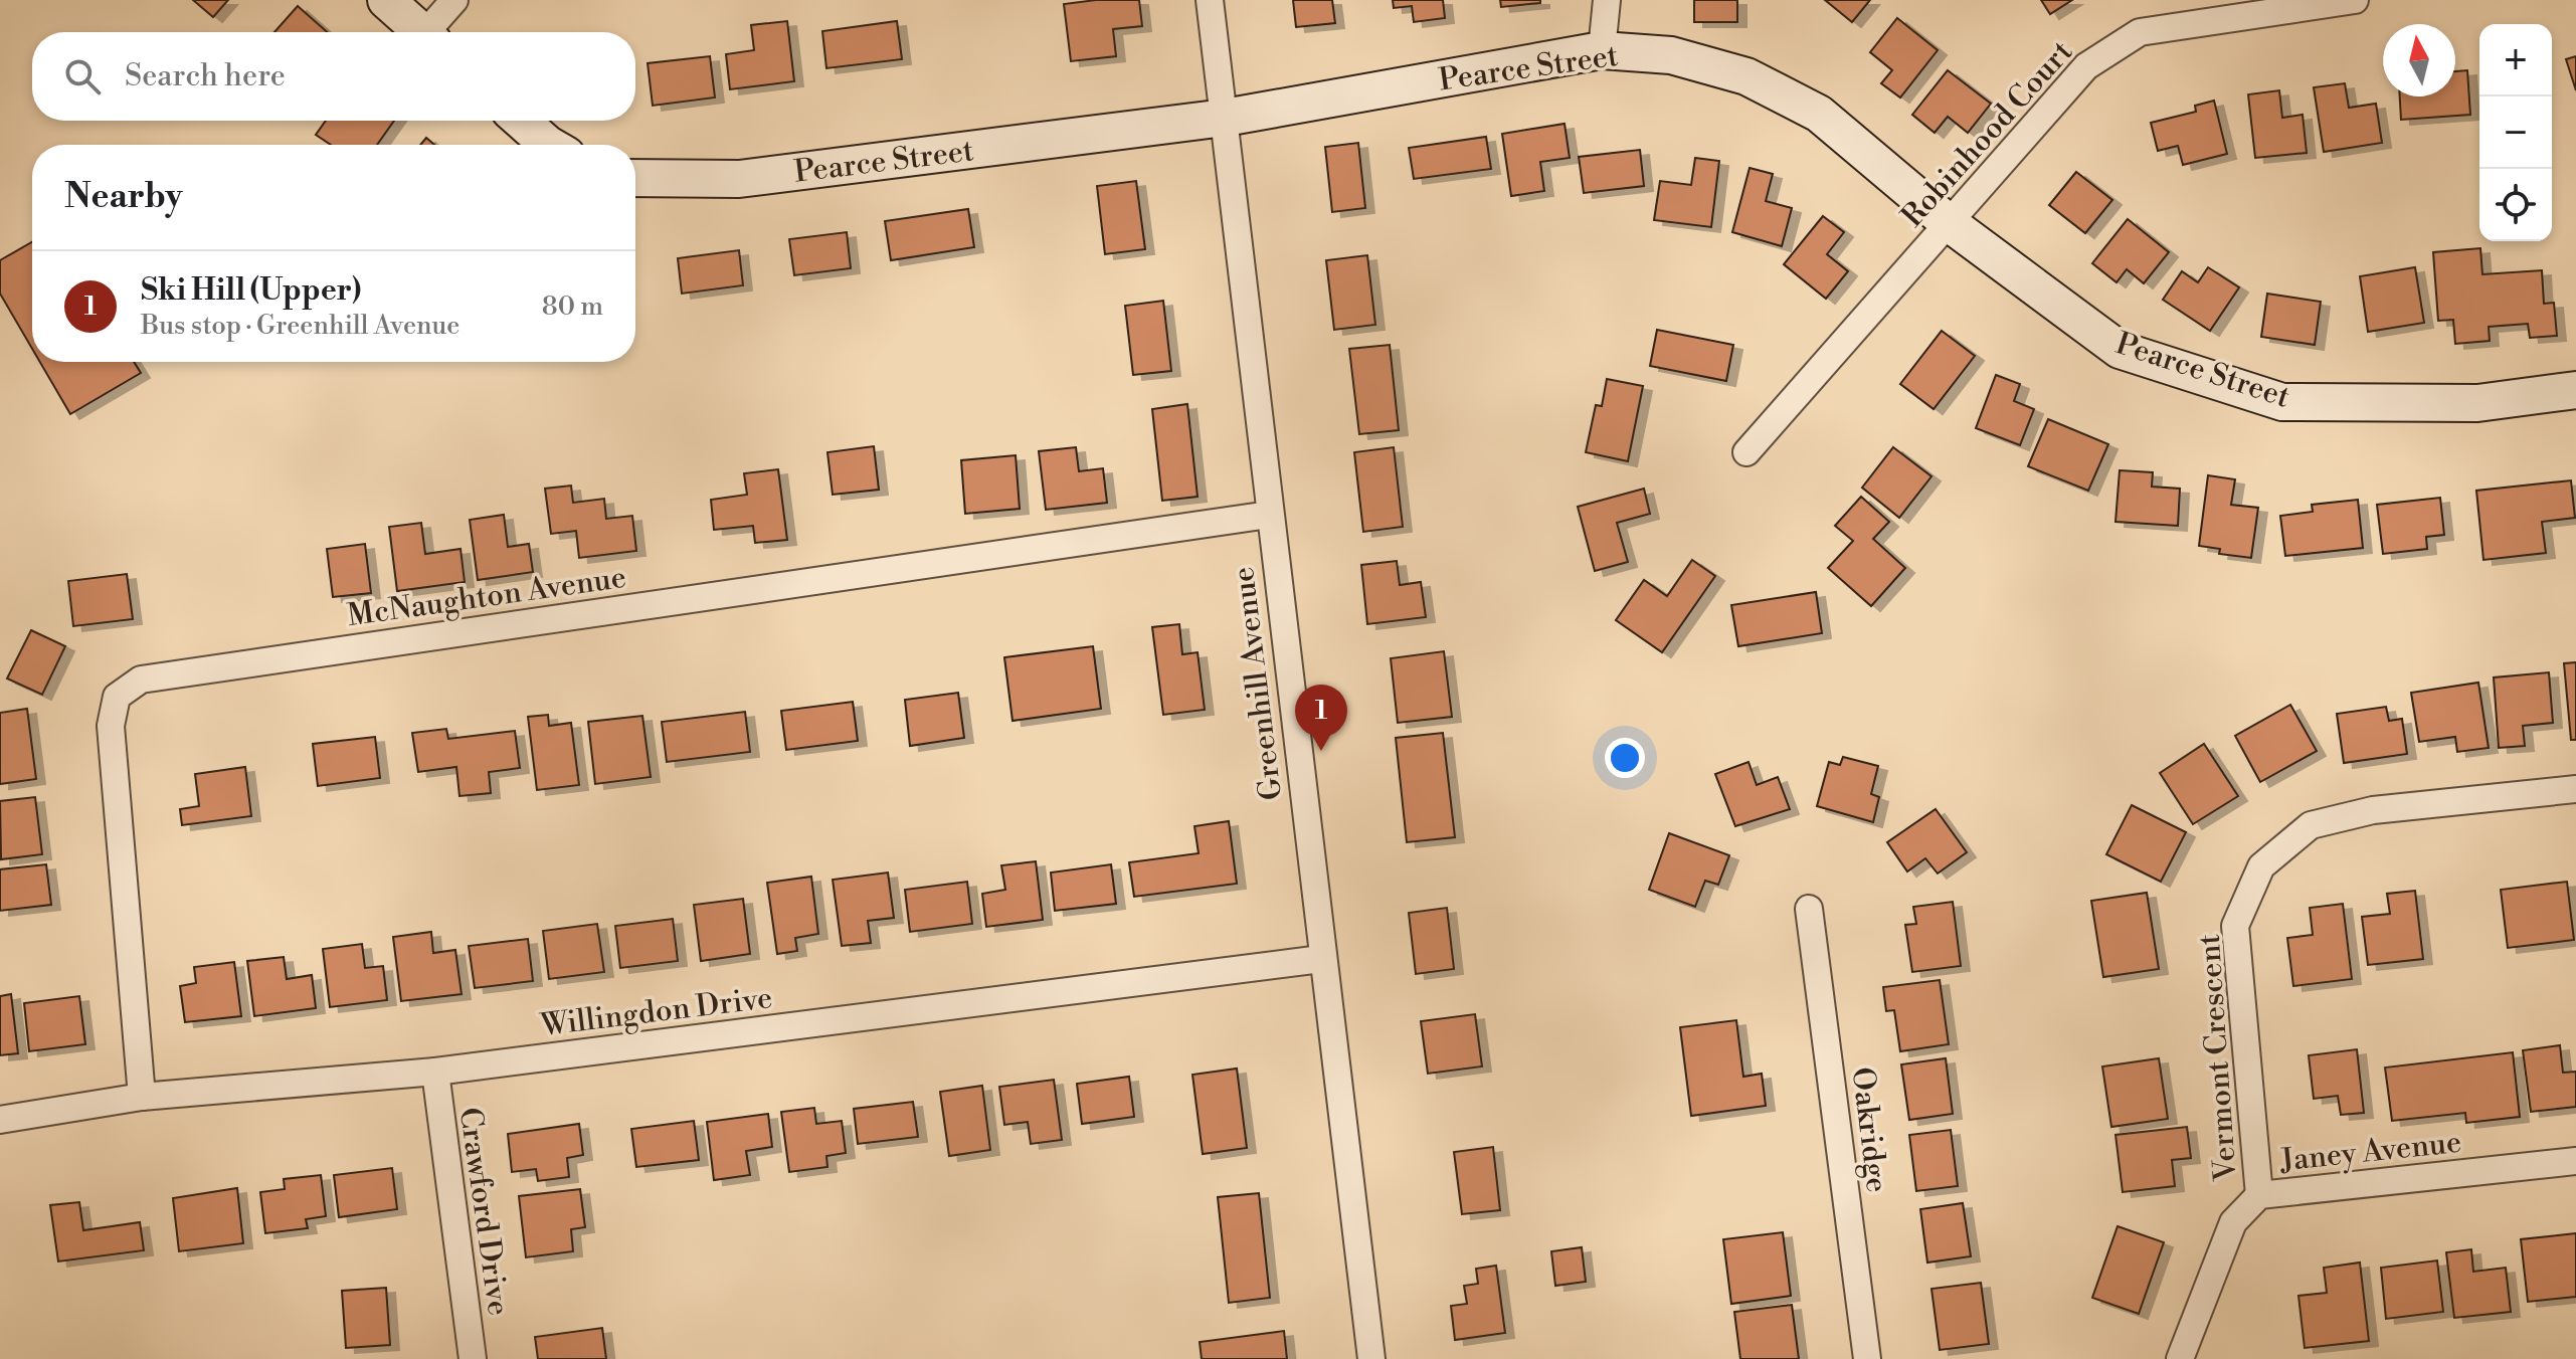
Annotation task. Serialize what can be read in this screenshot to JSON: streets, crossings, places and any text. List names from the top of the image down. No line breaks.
{"streets":{"street":["Pearce Street","Robinhood Court","McNaughton Avenue","Greenhill Avenue","Willingdon Drive","Vermont Crescent","Oakridge","Janey Avenue","Crawford Drive"]},"crossings":[["Pearce Street","Robinhood Court"],["Pearce Street","Greenhill Avenue"],["McNaughton Avenue","Greenhill Avenue"],["McNaughton Avenue","Willingdon Drive"],["Greenhill Avenue","Willingdon Drive"],["Willingdon Drive","Crawford Drive"],["Vermont Crescent","Janey Avenue"]],"north":"top","page":{"map_buttons":["+","−"],"search":"Search here","heading":"Nearby","list":[{"mark":"1","name":"Ski Hill (Upper)","note":"Bus stop · Greenhill Avenue","value":"80 m"}],"pins":"1"}}
